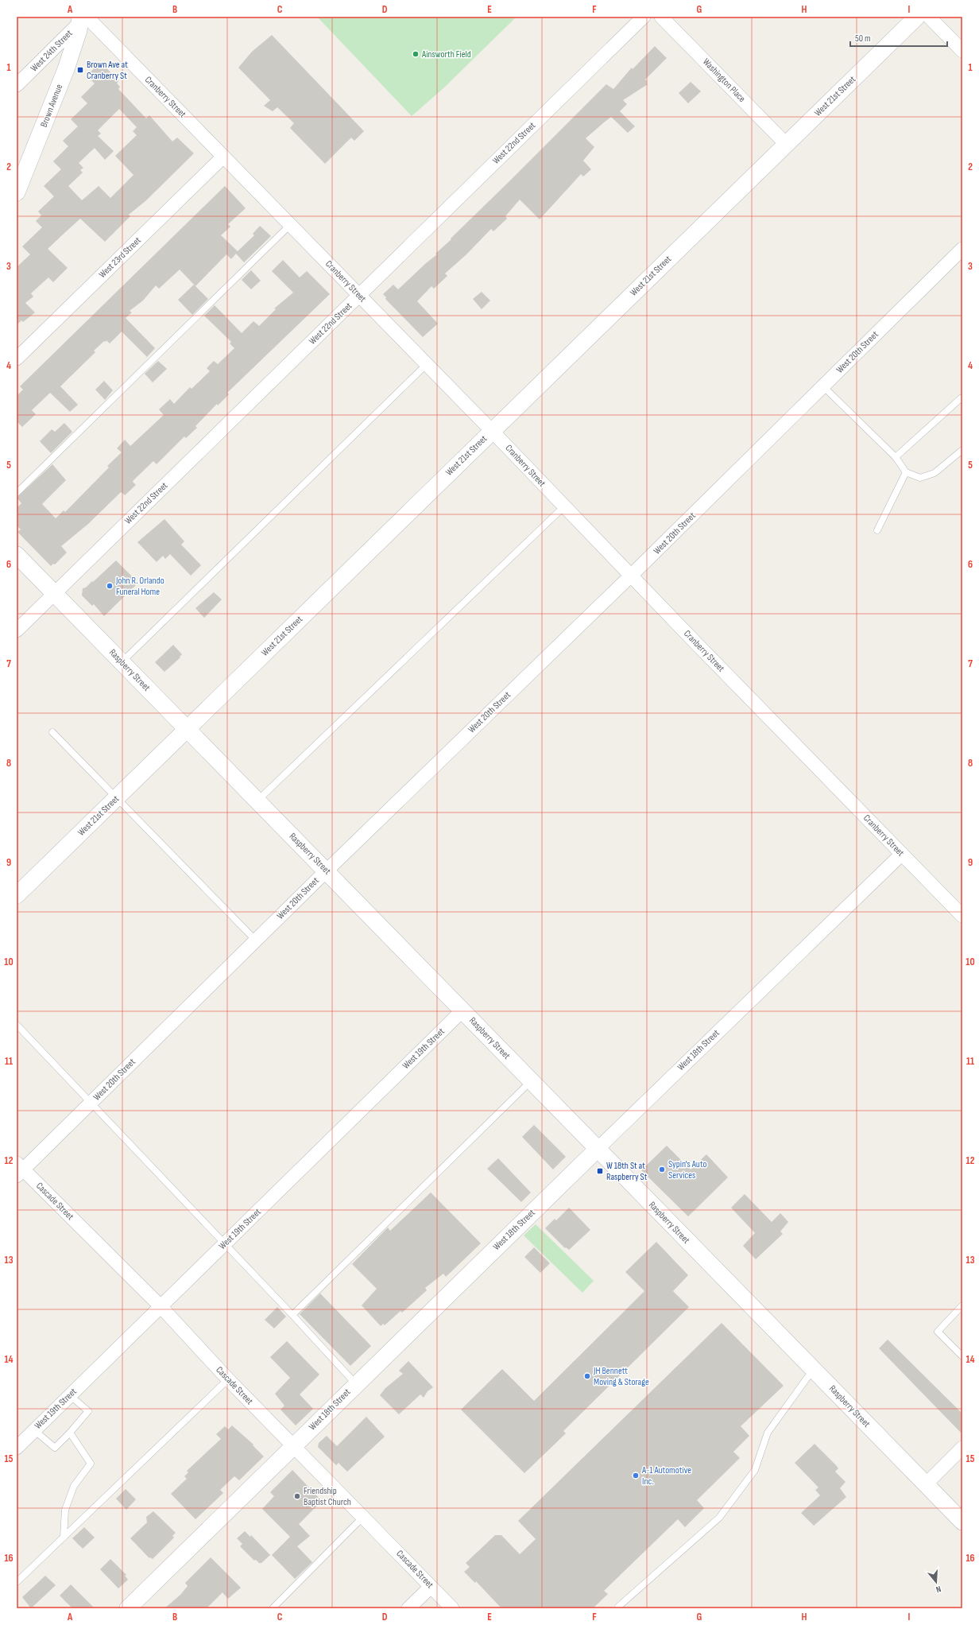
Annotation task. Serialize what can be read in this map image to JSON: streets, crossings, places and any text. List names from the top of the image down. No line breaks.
{"streets":{"street":["West 24th Street","Washington Place","West 21st Street","Cranberry Street","Brown Avenue","West 22nd Street","West 23rd Street","West 20th Street","Raspberry Street","West 19th Street","West 18th Street","Cascade Street"]},"crossings":[["West 24th Street","Cranberry Street"],["West 24th Street","Brown Avenue"],["Washington Place","West 21st Street"],["West 21st Street","Cranberry Street"],["West 21st Street","Raspberry Street"],["Cranberry Street","Brown Avenue"],["Cranberry Street","West 22nd Street"],["Cranberry Street","West 23rd Street"],["Cranberry Street","West 20th Street"],["Cranberry Street","West 18th Street"],["West 22nd Street","Raspberry Street"],["West 20th Street","Raspberry Street"],["West 20th Street","Cascade Street"],["Raspberry Street","West 19th Street"],["Raspberry Street","West 18th Street"],["West 19th Street","Cascade Street"],["West 18th Street","Cascade Street"]],"places":{"other":["Ainsworth Field","John R. Orlando Funeral Home","Sypin's Auto Services","JH Bennett Moving & Storage","A-1 Automotive Inc.","Friendship Baptist Church"],"transit":["Brown Ave at Cranberry St","W 18th St at Raspberry St"]},"scale_bar":"50 m","north":"bottom","grid":{"columns":["A","B","C","D","E","F","G","H","I"],"rows":["1","2","3","4","5","6","7","8","9","10","11","12","13","14","15","16"]}}
